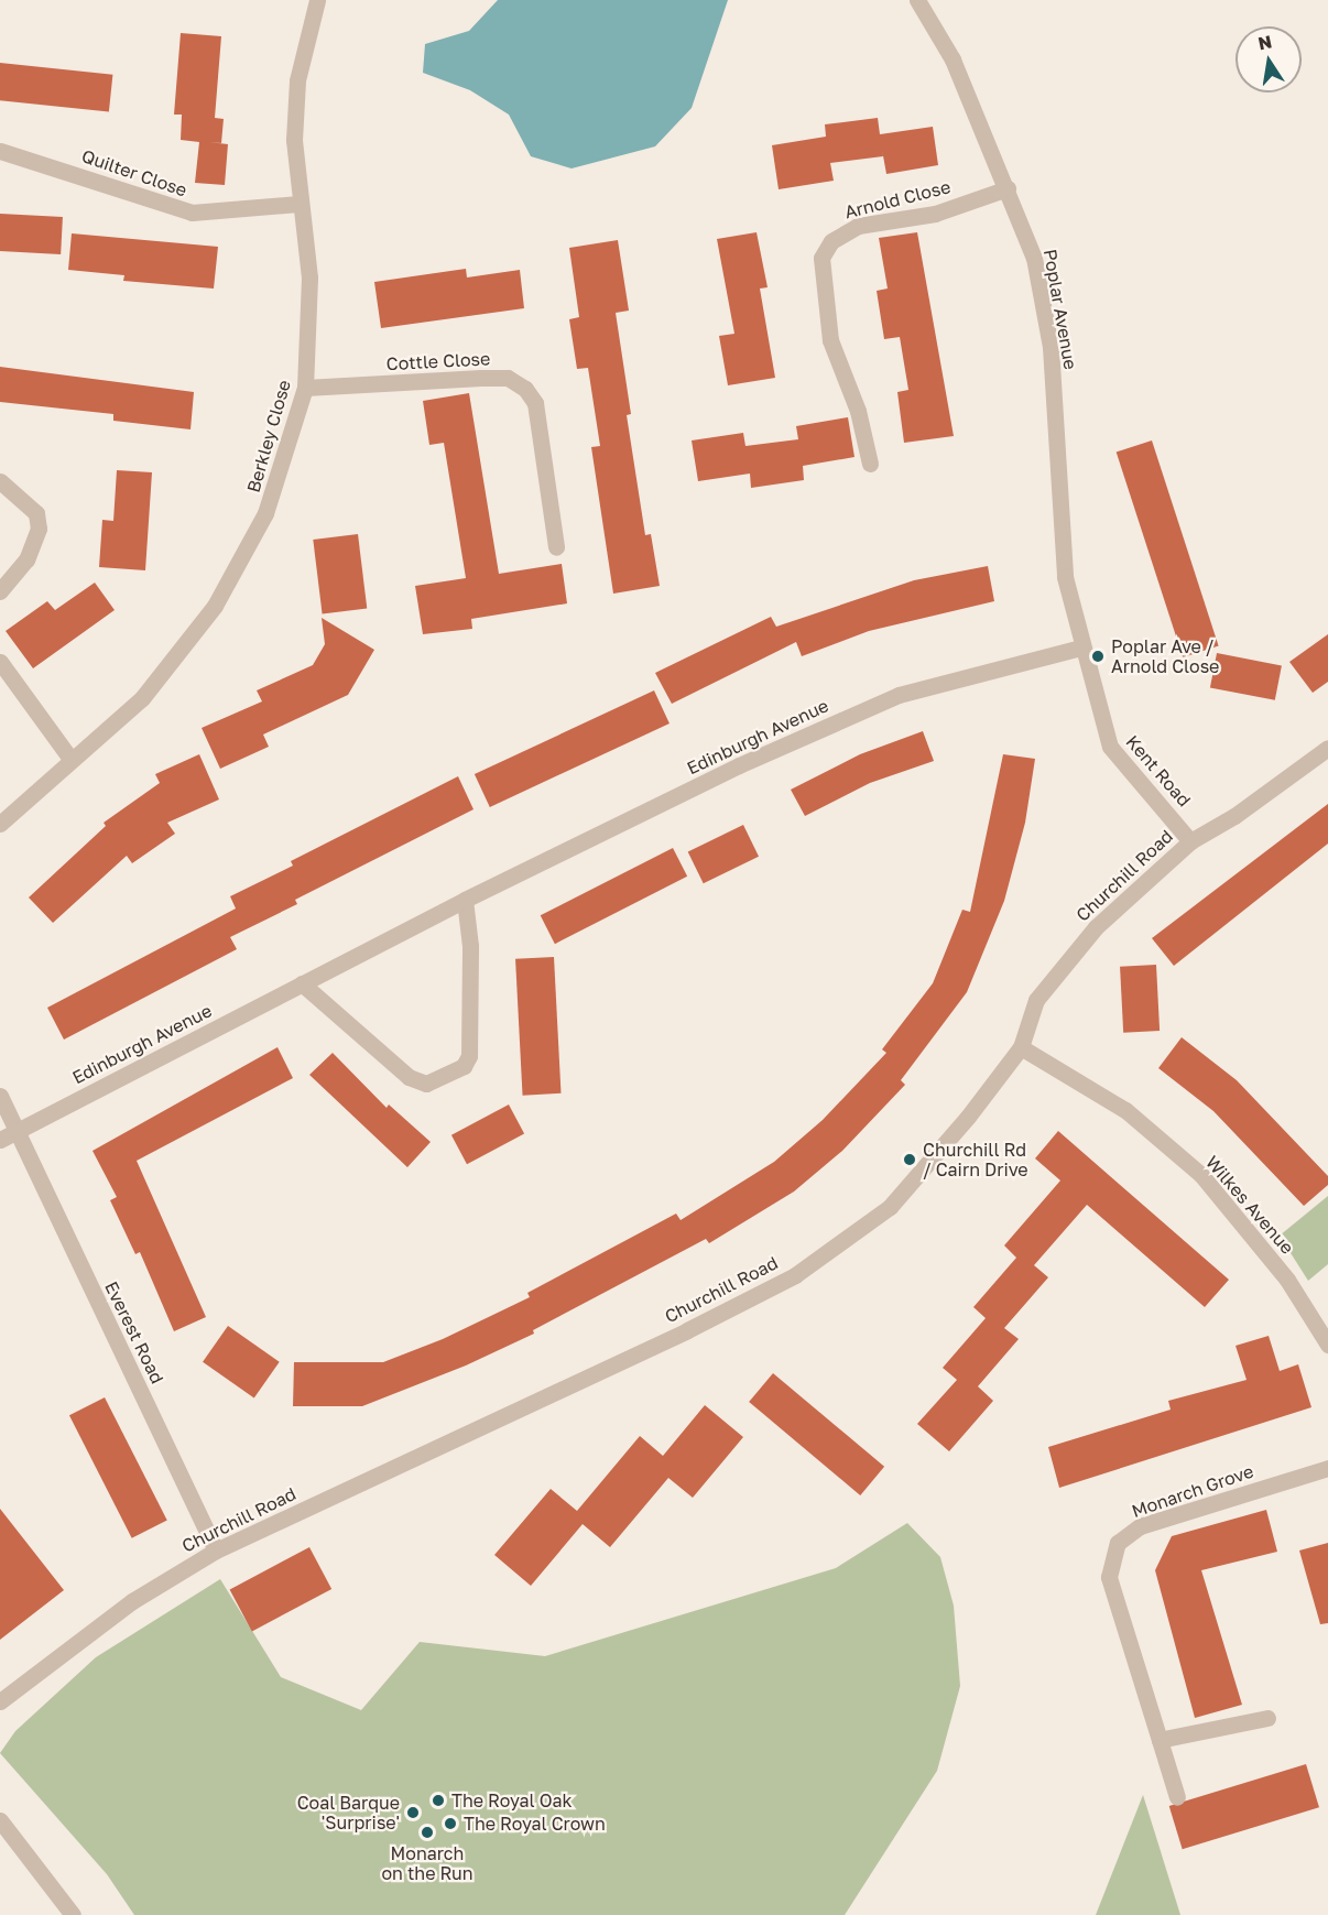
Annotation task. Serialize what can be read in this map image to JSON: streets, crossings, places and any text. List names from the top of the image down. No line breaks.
{"streets":{"street":["Quilter Close","Arnold Close","Poplar Avenue","Cottle Close","Berkley Close","Edinburgh Avenue","Kent Road","Churchill Road","Wilkes Avenue","Everest Road","Monarch Grove"]},"crossings":[["Quilter Close","Berkley Close"],["Arnold Close","Poplar Avenue"],["Poplar Avenue","Edinburgh Avenue"],["Poplar Avenue","Kent Road"],["Cottle Close","Berkley Close"],["Edinburgh Avenue","Kent Road"],["Edinburgh Avenue","Everest Road"],["Kent Road","Churchill Road"],["Churchill Road","Wilkes Avenue"],["Churchill Road","Everest Road"]],"places":["Poplar Ave / Arnold Close","Churchill Rd / Cairn Drive","The Royal Oak","Coal Barque 'Surprise'","The Royal Crown","Monarch on the Run"],"north":"top"}
